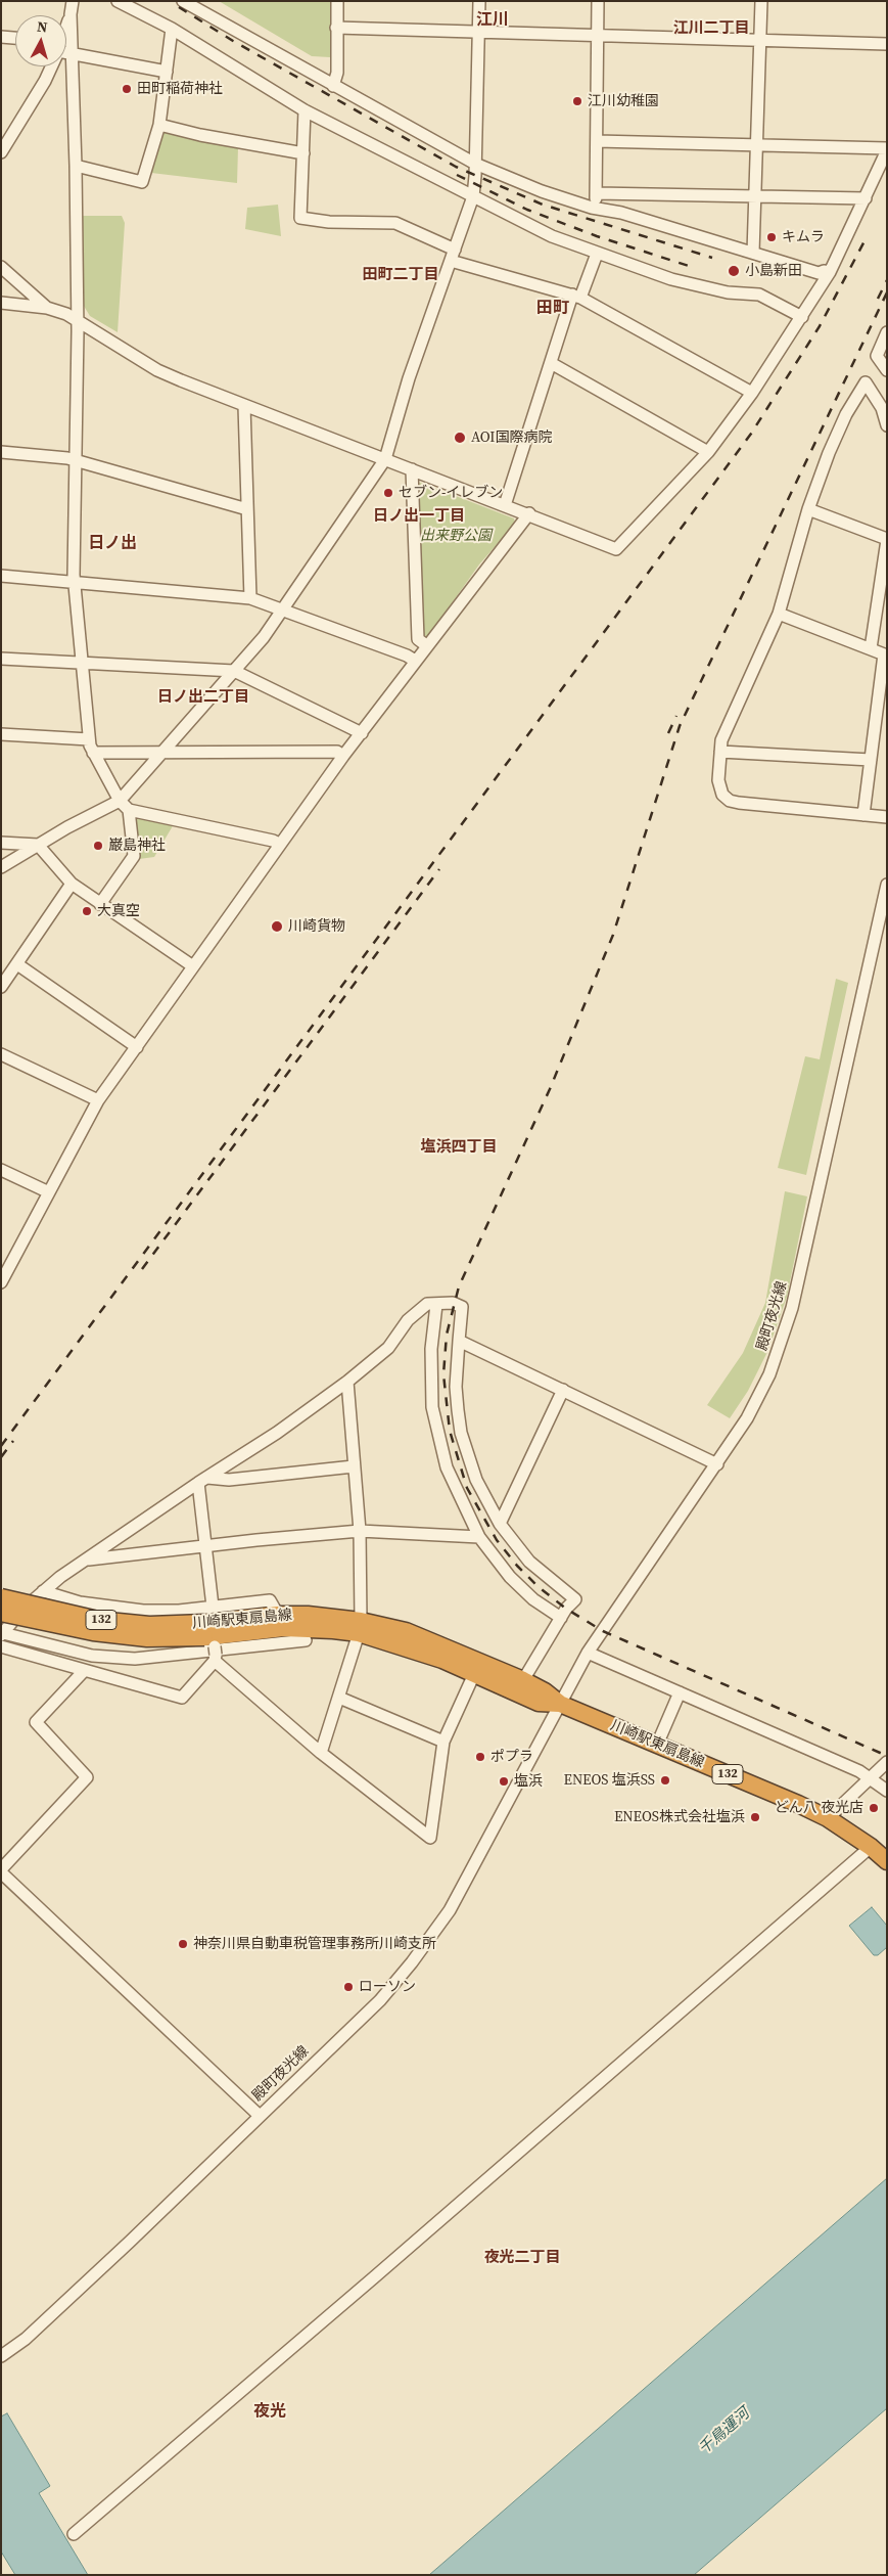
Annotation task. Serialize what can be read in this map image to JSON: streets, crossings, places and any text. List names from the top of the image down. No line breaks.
{"streets":{"highway":["132","川崎駅東扇島線"],"street":["殿町夜光線"]},"crossings":[["殿町夜光線","川崎駅東扇島線"]],"districts":["江川","江川二丁目","田町二丁目","田町","日ノ出一丁目","日ノ出","日ノ出二丁目","塩浜四丁目","夜光二丁目","夜光"],"water":["千鳥運河"],"parks":["出来野公園"],"places":["田町稲荷神社","江川幼稚園","キムラ","小島新田","AOI国際病院","セブン-イレブン","巌島神社","大真空","川崎貨物","ポプラ","ENEOS 塩浜SS","塩浜","どん八 夜光店","ENEOS株式会社塩浜","神奈川県自動車税管理事務所川崎支所","ローソン"],"north":"top"}
